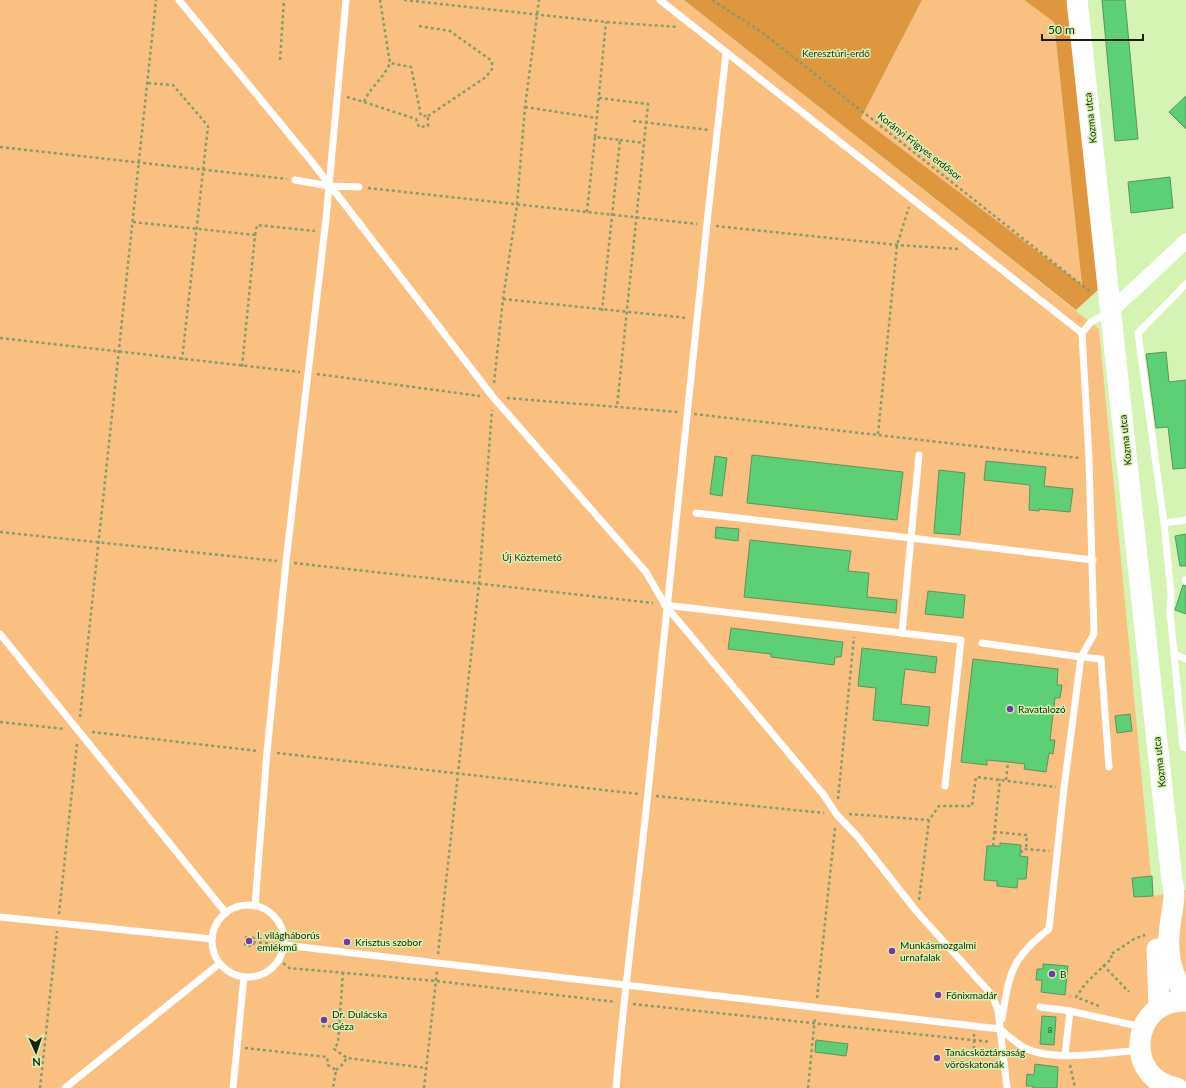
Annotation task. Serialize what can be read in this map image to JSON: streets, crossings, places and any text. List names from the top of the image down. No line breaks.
{"streets":{"street":["Kozma utca"],"path":["Korányi Frigyes erdősor"]},"crossings":[["Kozma utca","Korányi Frigyes erdősor"]],"parks":["Keresztúri-erdő","Új Köztemető"],"places":["Ravatalozó","I. világháborús emlékmű","Krisztus szobor","Munkásmozgalmi urnafalak","B","Főnixmadár","Dr. Dulácska Géza","Tanácsköztársaság vöröskatonák"],"house_numbers":["8"],"scale_bar":"50 m","north":"bottom"}
